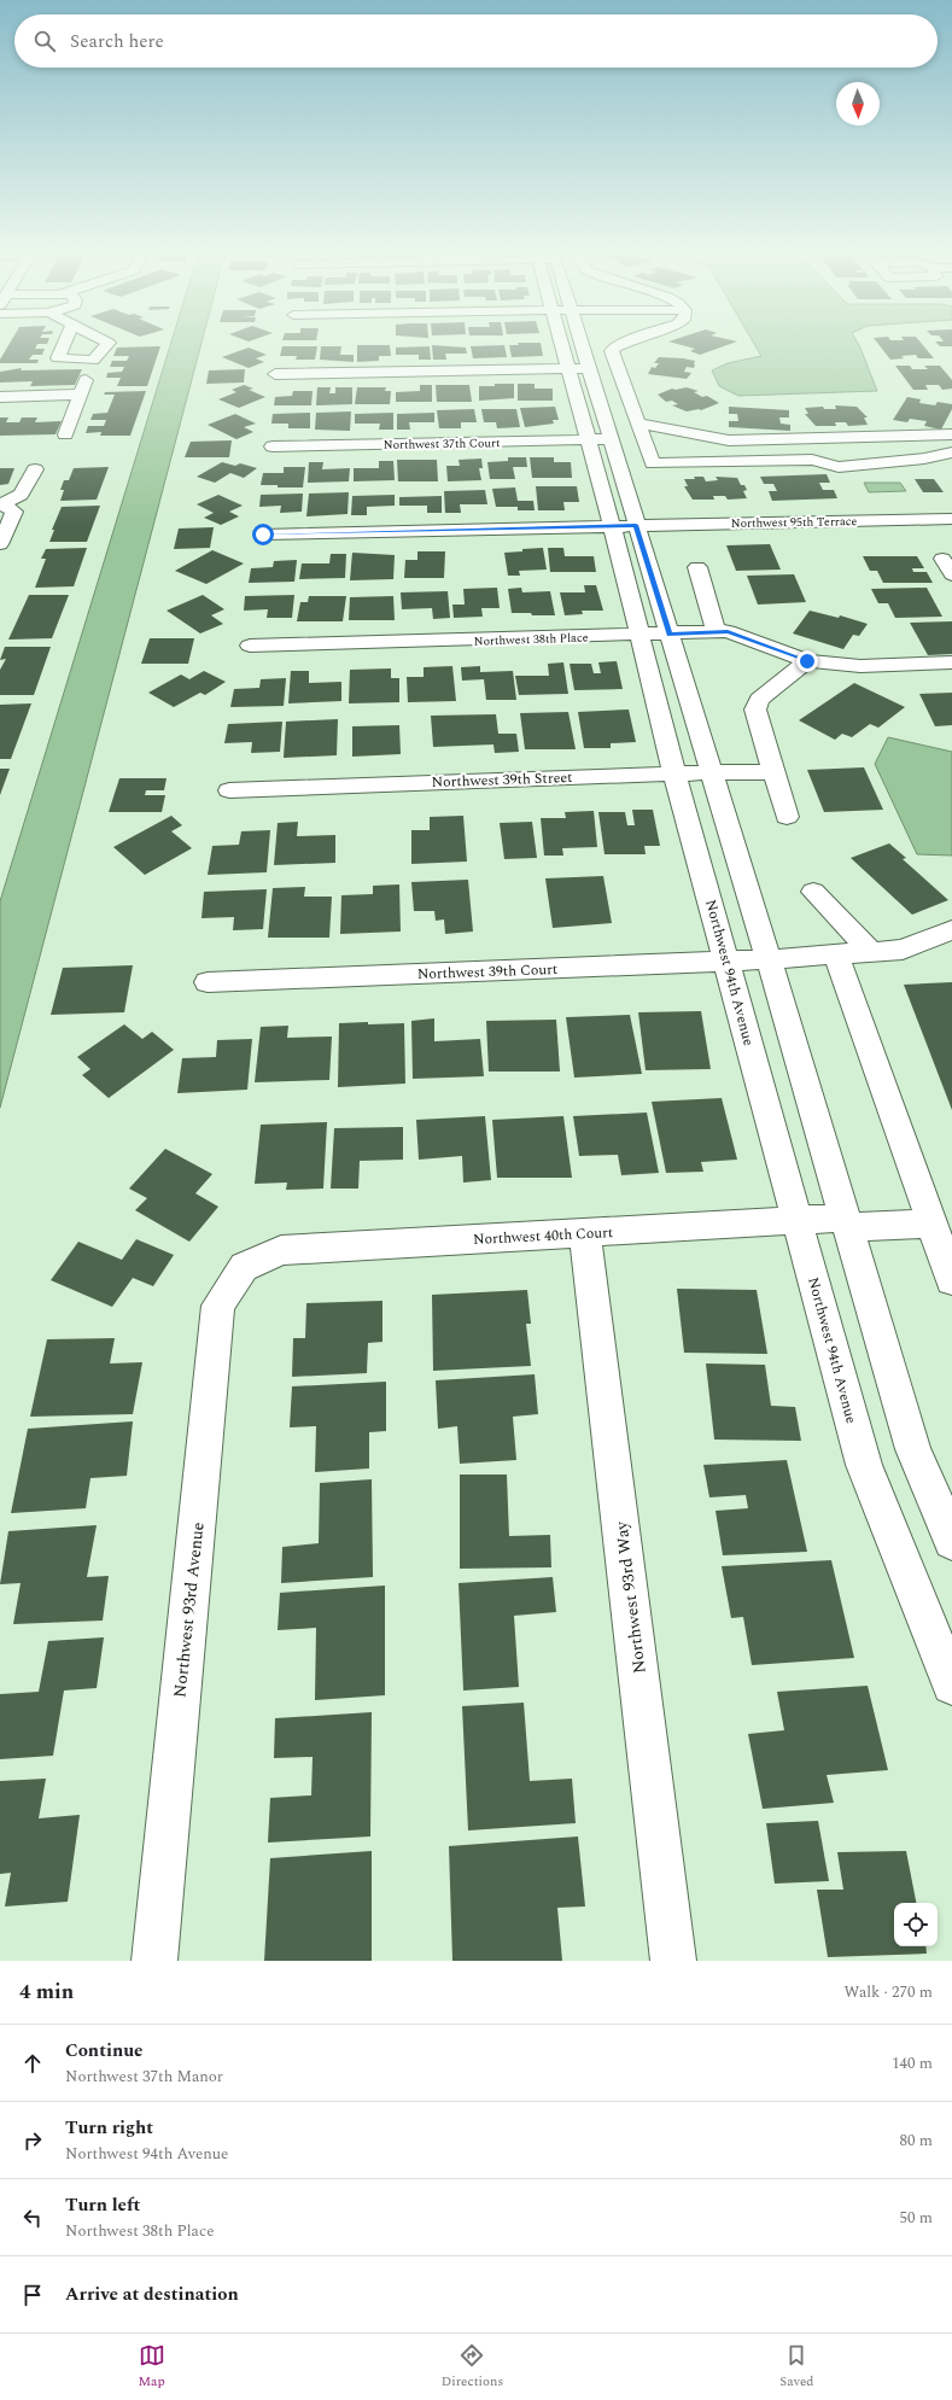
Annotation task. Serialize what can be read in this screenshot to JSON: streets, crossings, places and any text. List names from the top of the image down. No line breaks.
{"streets":{"street":["Northwest 37th Court","Northwest 95th Terrace","Northwest 38th Place","Northwest 39th Street","Northwest 39th Court","Northwest 94th Avenue","Northwest 40th Court","Northwest 93rd Way","Northwest 93rd Avenue"]},"crossings":[["Northwest 37th Court","Northwest 94th Avenue"],["Northwest 95th Terrace","Northwest 94th Avenue"],["Northwest 38th Place","Northwest 94th Avenue"],["Northwest 39th Street","Northwest 94th Avenue"],["Northwest 39th Court","Northwest 94th Avenue"],["Northwest 94th Avenue","Northwest 40th Court"],["Northwest 40th Court","Northwest 93rd Way"],["Northwest 40th Court","Northwest 93rd Avenue"]],"north":"bottom","page":{"search":"Search here","heading":["4 min","Walk · 270 m"],"list":[["Continue","Northwest 37th Manor","140 m"],["Turn right","Northwest 94th Avenue","80 m"],["Turn left","Northwest 38th Place","50 m"],"Arrive at destination"],"nav":["Map","Directions","Saved"]}}
